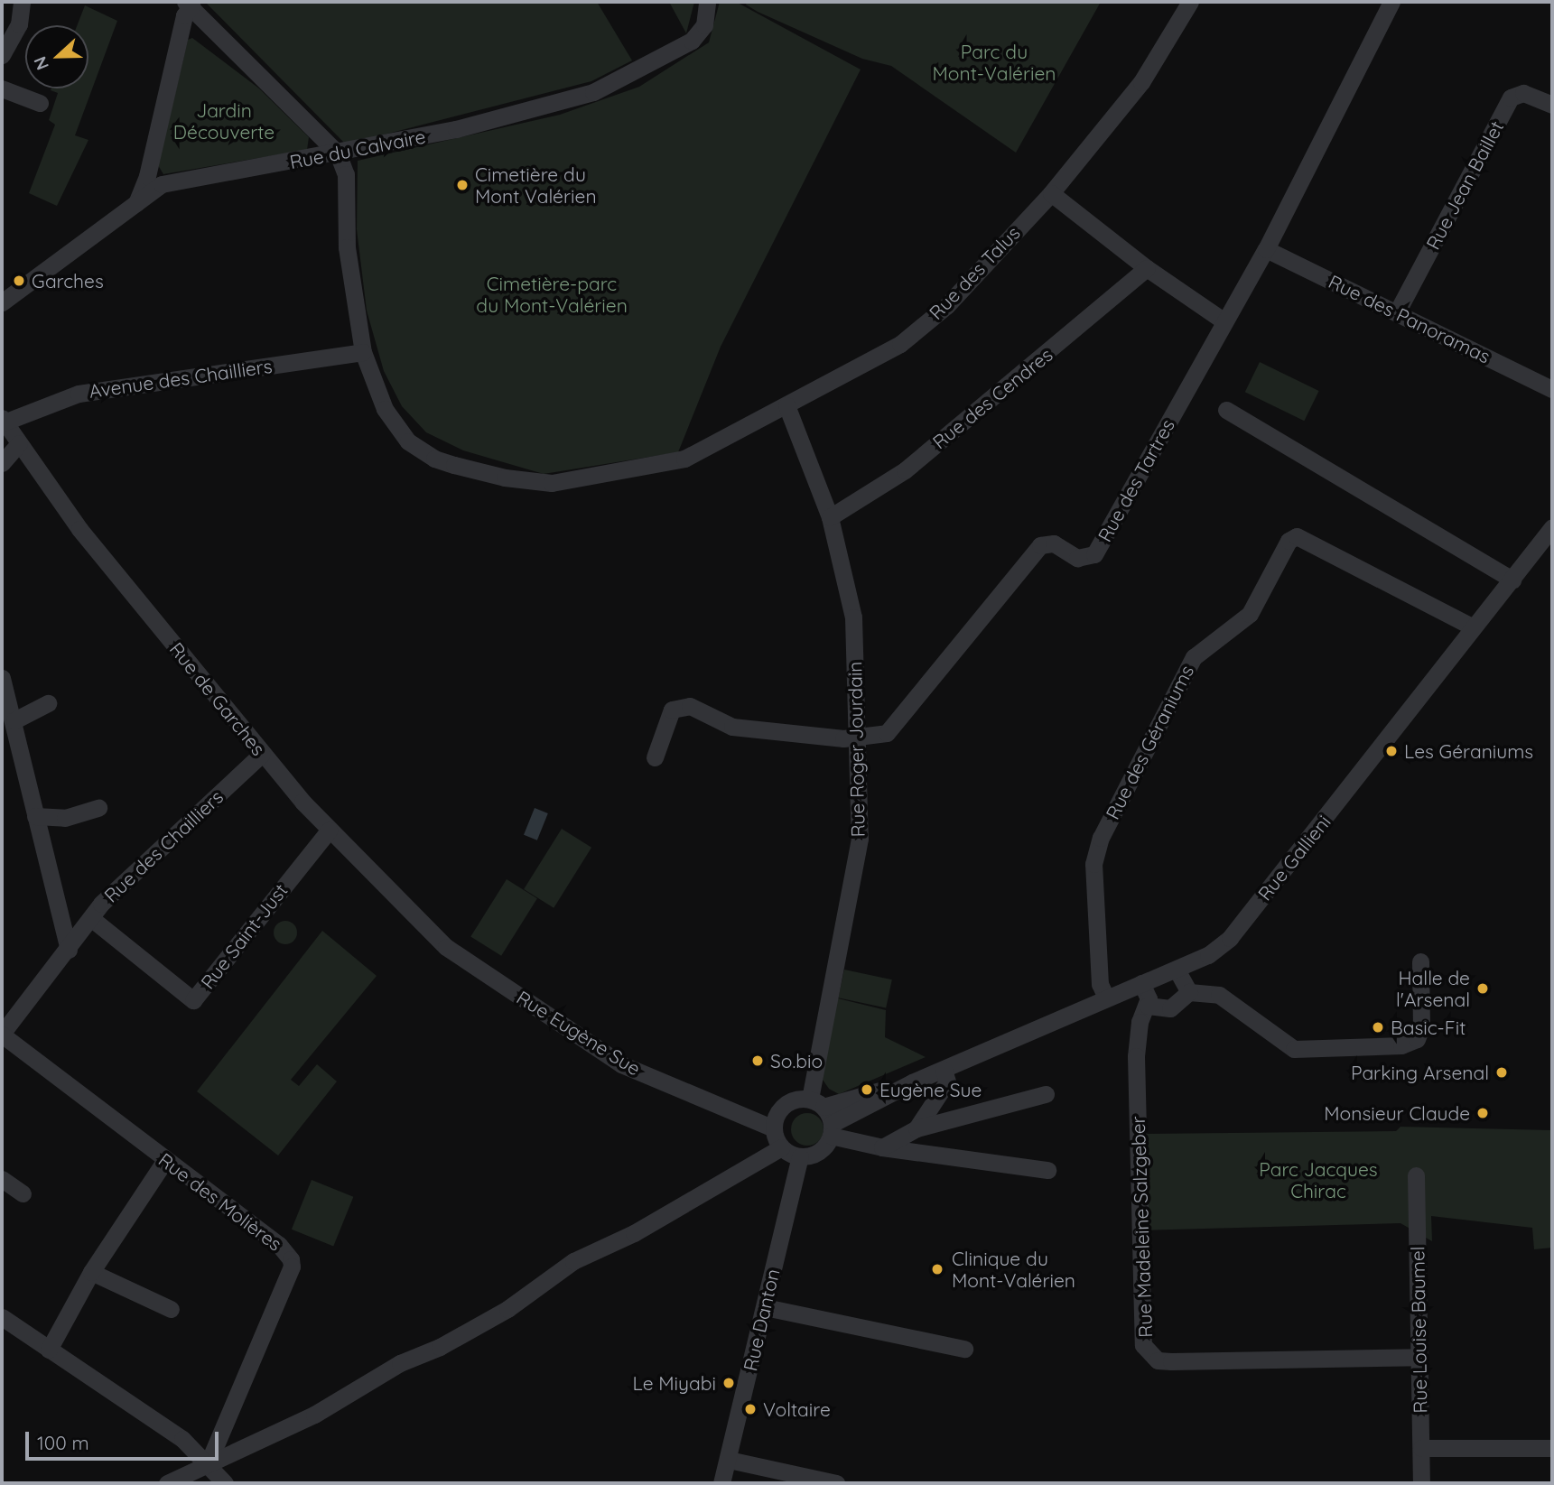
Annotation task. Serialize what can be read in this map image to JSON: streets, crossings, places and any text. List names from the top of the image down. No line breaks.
{"streets":{"street":["Rue du Calvaire","Rue Jean Baillet","Rue des Talus","Rue des Panoramas","Avenue des Chailliers","Rue des Cendres","Rue des Tartres","Rue de Garches","Rue des Géraniums","Rue Roger Jourdain","Rue des Chailliers","Rue Gallieni","Rue Saint-Just","Rue Eugène Sue","Rue des Molières","Rue Madeleine Salzgeber","Rue Danton","Rue Louise Baumel"]},"crossings":[["Rue du Calvaire","Rue des Talus"],["Rue Jean Baillet","Rue des Panoramas"],["Rue des Talus","Avenue des Chailliers"],["Rue des Talus","Rue Roger Jourdain"],["Rue des Panoramas","Rue des Tartres"],["Avenue des Chailliers","Rue de Garches"],["Rue des Cendres","Rue Roger Jourdain"],["Rue des Tartres","Rue Roger Jourdain"],["Rue de Garches","Rue des Chailliers"],["Rue de Garches","Rue Saint-Just"],["Rue de Garches","Rue Eugène Sue"],["Rue des Géraniums","Rue Gallieni"],["Rue Roger Jourdain","Rue Gallieni"],["Rue Roger Jourdain","Rue Eugène Sue"],["Rue Roger Jourdain","Rue Danton"],["Rue des Chailliers","Rue Saint-Just"],["Rue des Chailliers","Rue des Molières"],["Rue Gallieni","Rue Eugène Sue"],["Rue Gallieni","Rue Danton"],["Rue Eugène Sue","Rue Danton"],["Rue Madeleine Salzgeber","Rue Louise Baumel"]],"parks":["Parc du Mont-Valérien","Jardin Découverte","Cimetière-parc du Mont-Valérien","Parc Jacques Chirac"],"places":["Cimetière du Mont Valérien","Garches","Les Géraniums","Halle de l'Arsenal","Basic-Fit","So.bio","Parking Arsenal","Eugène Sue","Monsieur Claude","Clinique du Mont-Valérien","Le Miyabi","Voltaire"],"scale_bar":"100 m","north":"left"}
